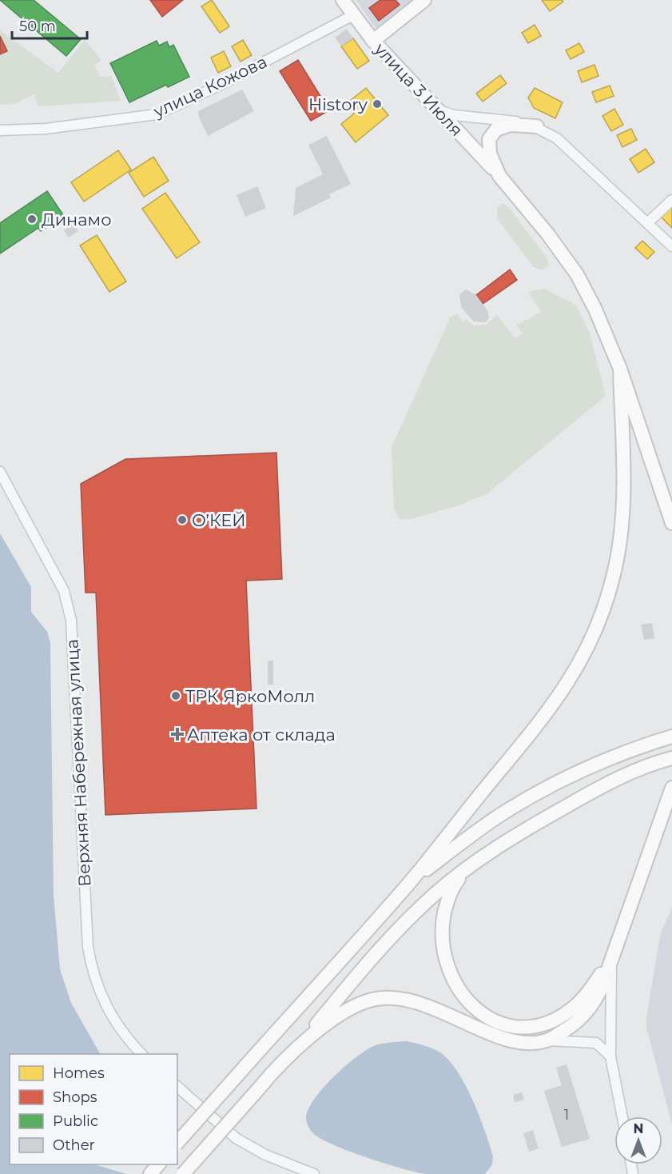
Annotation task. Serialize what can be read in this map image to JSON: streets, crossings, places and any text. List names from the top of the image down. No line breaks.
{"streets":{"main road":["улица 3 Июля"],"street":["улица Кожова","Верхняя Набережная улица"]},"crossings":[["улица Кожова","улица 3 Июля"]],"places":{"other":["History","Динамо","О’КЕЙ","ТРК ЯркоМолл"],"health":["Аптека от склада"]},"house_numbers":["1"],"legend":["Homes","Shops","Public","Other"],"scale_bar":"50 m","north":"top"}
